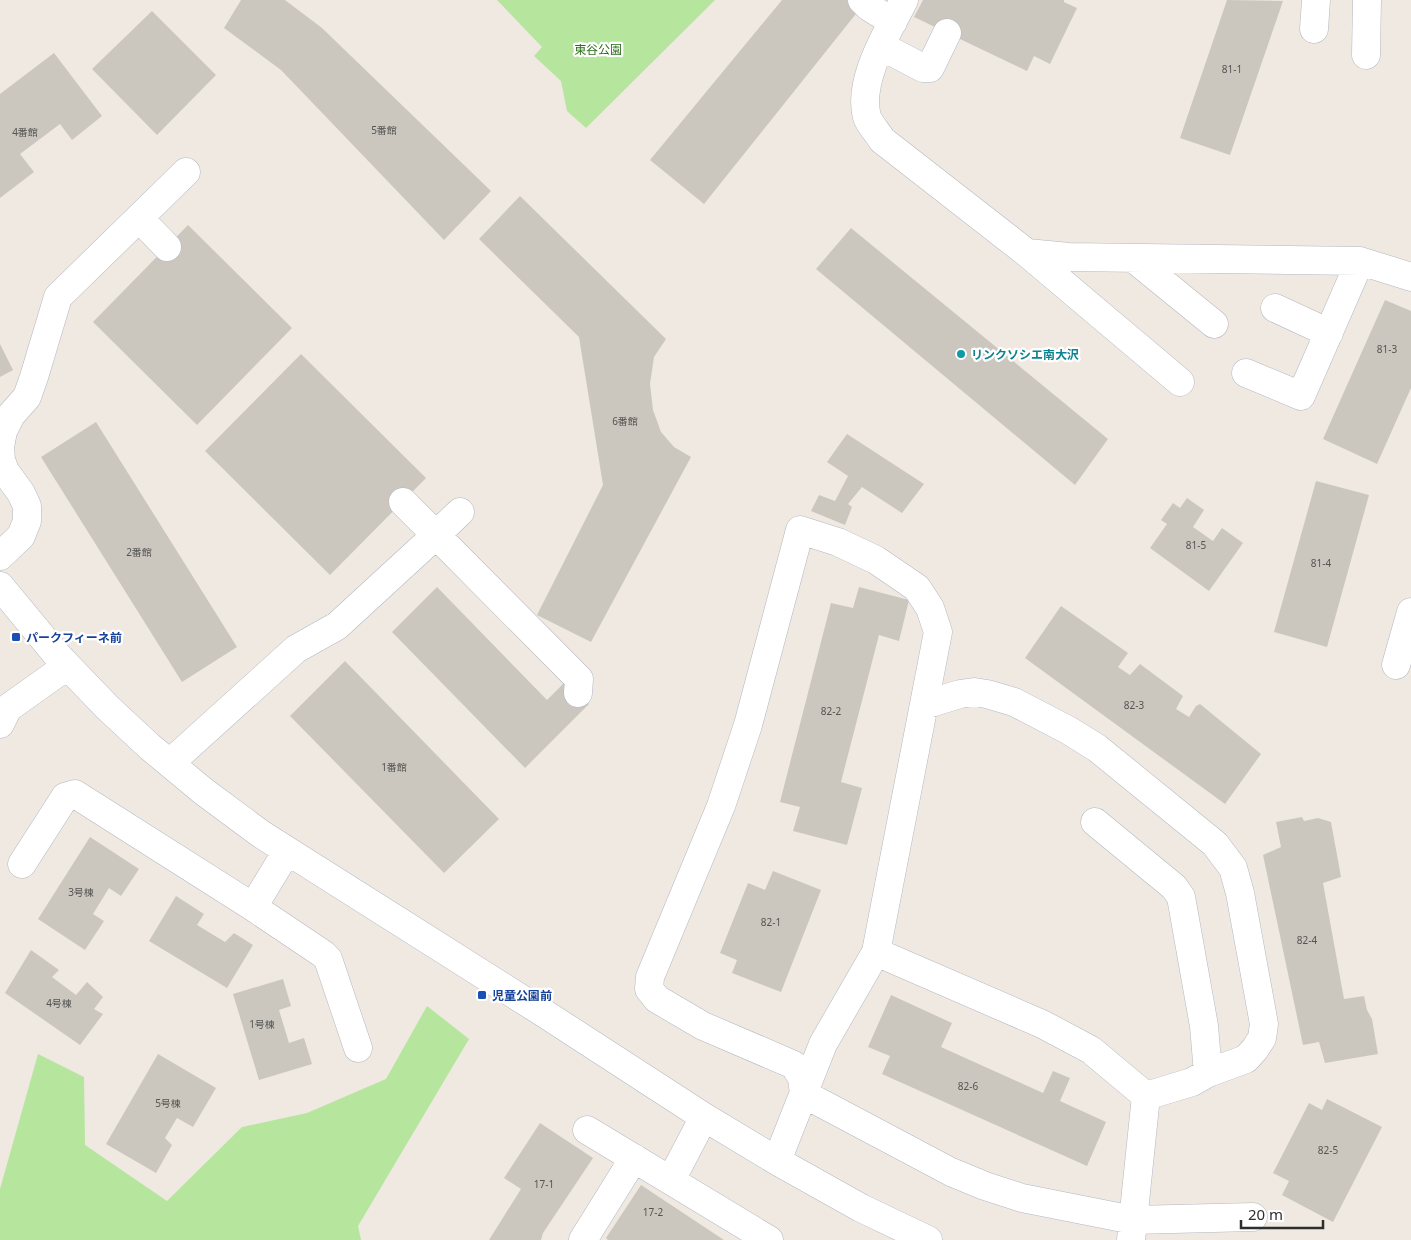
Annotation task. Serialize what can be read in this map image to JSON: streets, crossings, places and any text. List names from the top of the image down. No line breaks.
{"parks":["東谷公園"],"places":{"other":["リンクソシエ南大沢"],"transit":["パークフィーネ前","児童公園前"]},"house_numbers":["81-1","5番館","4番館","81-3","6番館","81-5","2番館","81-4","82-3","82-2","1番館","3号棟","82-1","82-4","4号棟","1号棟","82-6","5号棟","82-5","17-1","17-2"],"scale_bar":"20 m"}
